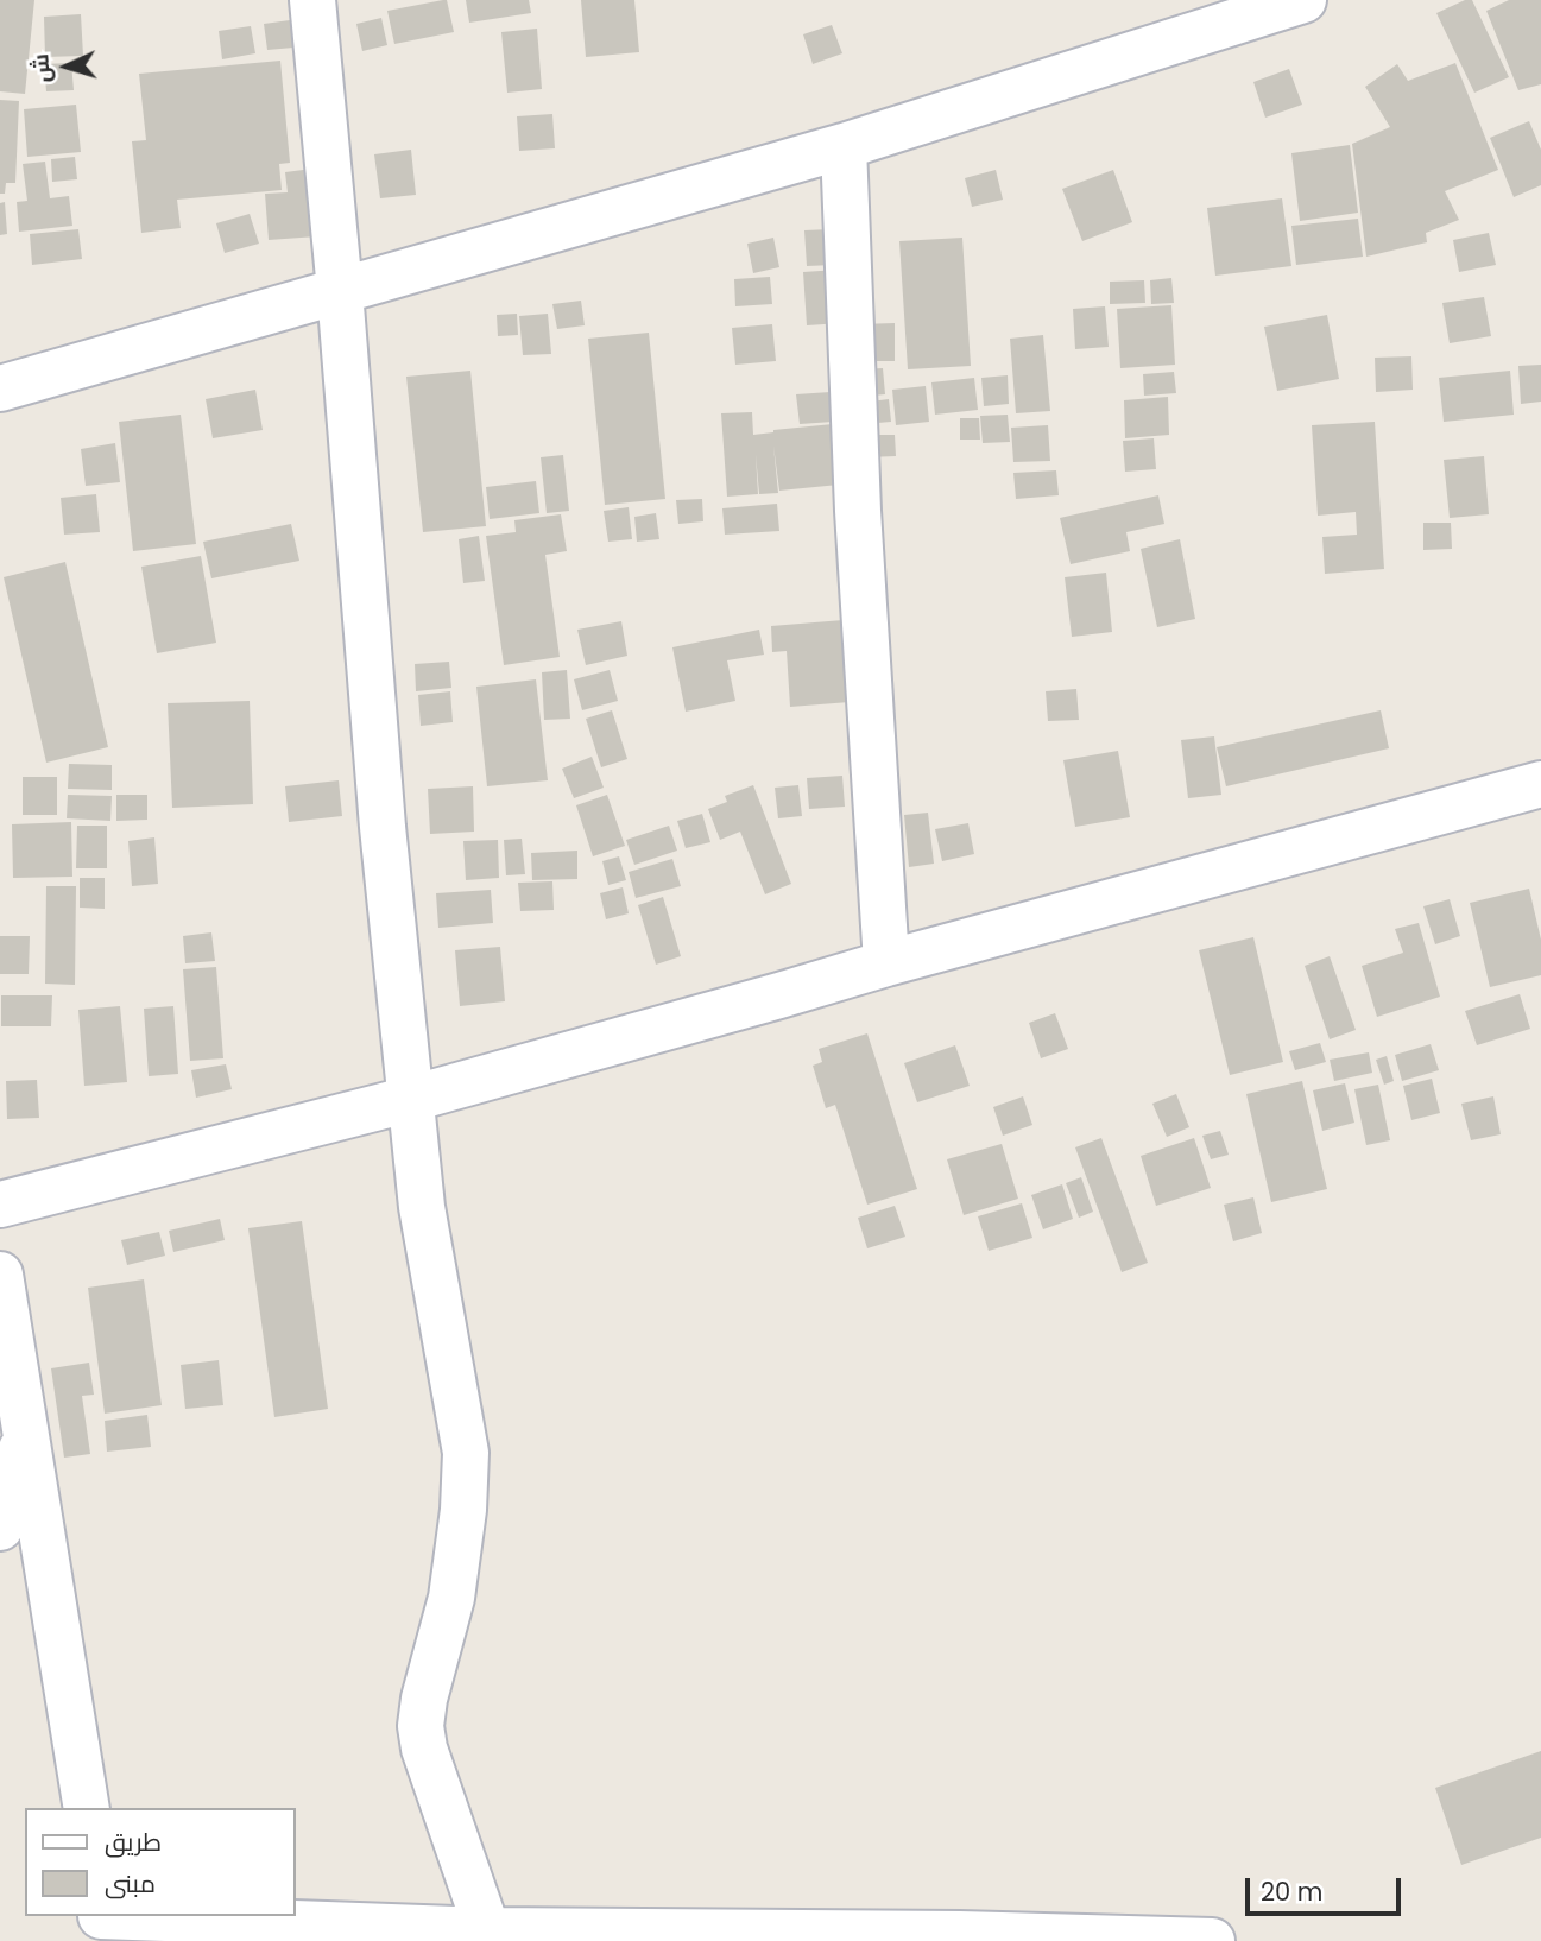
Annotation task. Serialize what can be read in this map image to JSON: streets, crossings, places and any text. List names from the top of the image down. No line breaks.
{"legend":["طريق","مبنى"],"scale_bar":"20 m","north":"left"}
